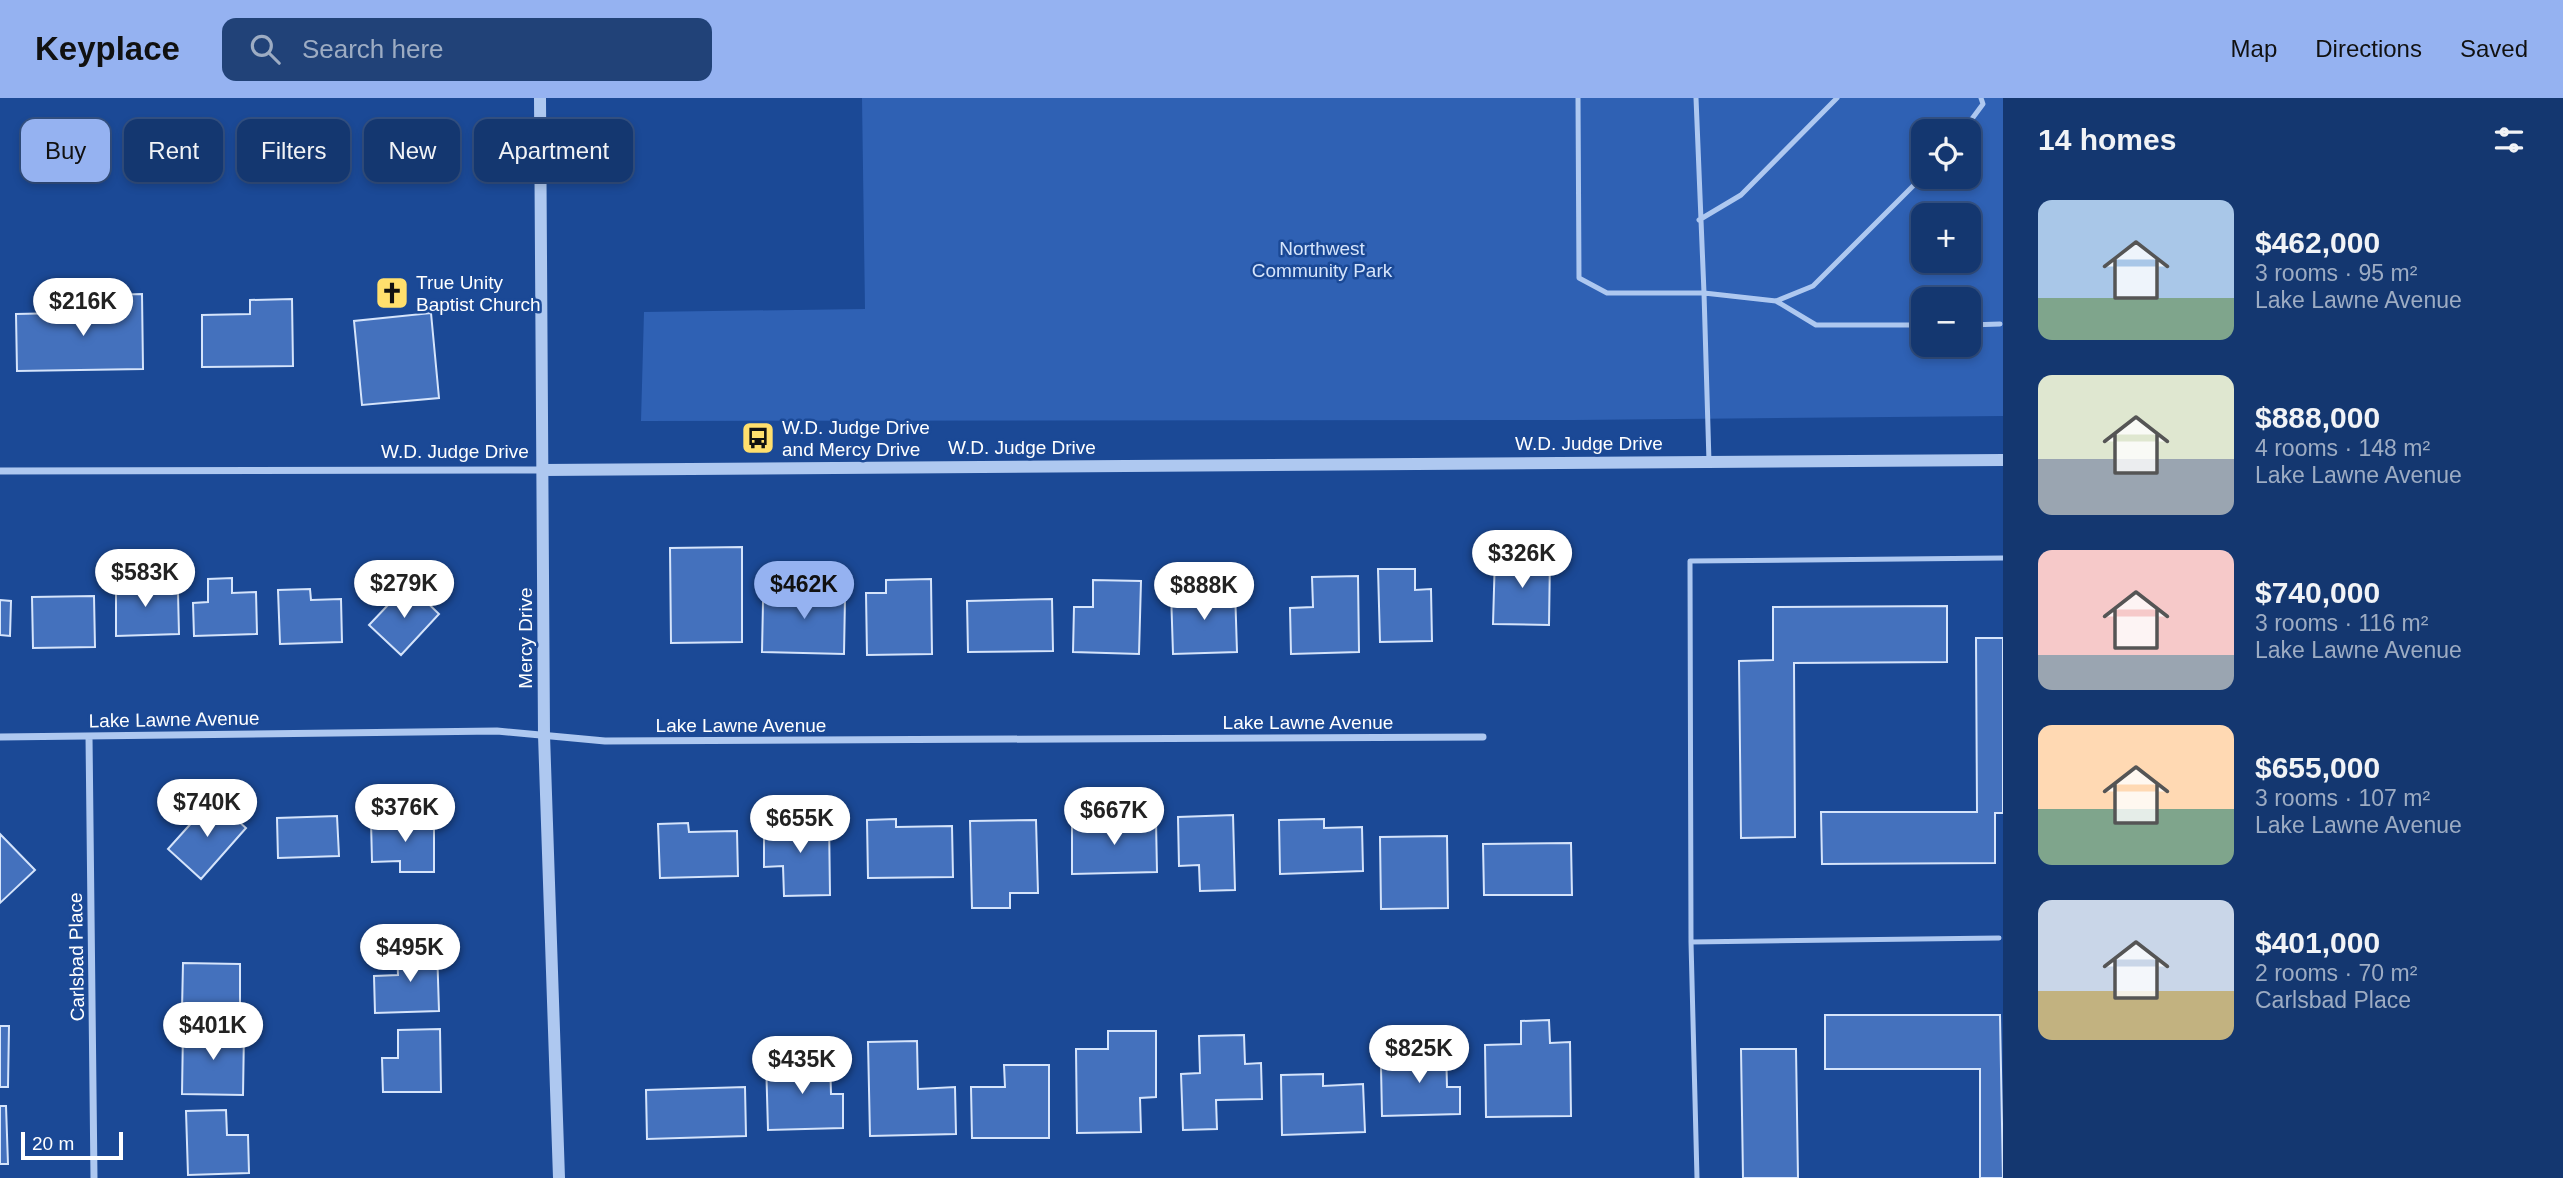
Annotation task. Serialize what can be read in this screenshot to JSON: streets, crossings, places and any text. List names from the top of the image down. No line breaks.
{"streets":{"street":["W.D. Judge Drive","Mercy Drive","Lake Lawne Avenue","Carlsbad Place"]},"crossings":[["W.D. Judge Drive","Mercy Drive"],["Mercy Drive","Lake Lawne Avenue"],["Lake Lawne Avenue","Carlsbad Place"]],"parks":["Northwest Community Park"],"places":{"church":["True Unity Baptist Church"],"bus stop":["W.D. Judge Drive and Mercy Drive"]},"scale_bar":"20 m","page":{"header":"Keyplace","search":"Search here","nav":["Map","Directions","Saved"],"heading":"14 homes","map_buttons":["+","−"],"chip":["Buy","Rent","Filters","New","Apartment"],"list":[{"name":"$462,000","note":"3 rooms · 95 m² · Lake Lawne Avenue"},{"name":"$888,000","note":"4 rooms · 148 m² · Lake Lawne Avenue"},{"name":"$740,000","note":"3 rooms · 116 m² · Lake Lawne Avenue"},{"name":"$655,000","note":"3 rooms · 107 m² · Lake Lawne Avenue"},{"name":"$401,000","note":"2 rooms · 70 m² · Carlsbad Place"}],"price":["$216K","$326K","$583K","$279K","$462K","$888K","$740K","$376K","$667K","$655K","$495K","$401K","$825K","$435K"],"scale":"20 m"}}
